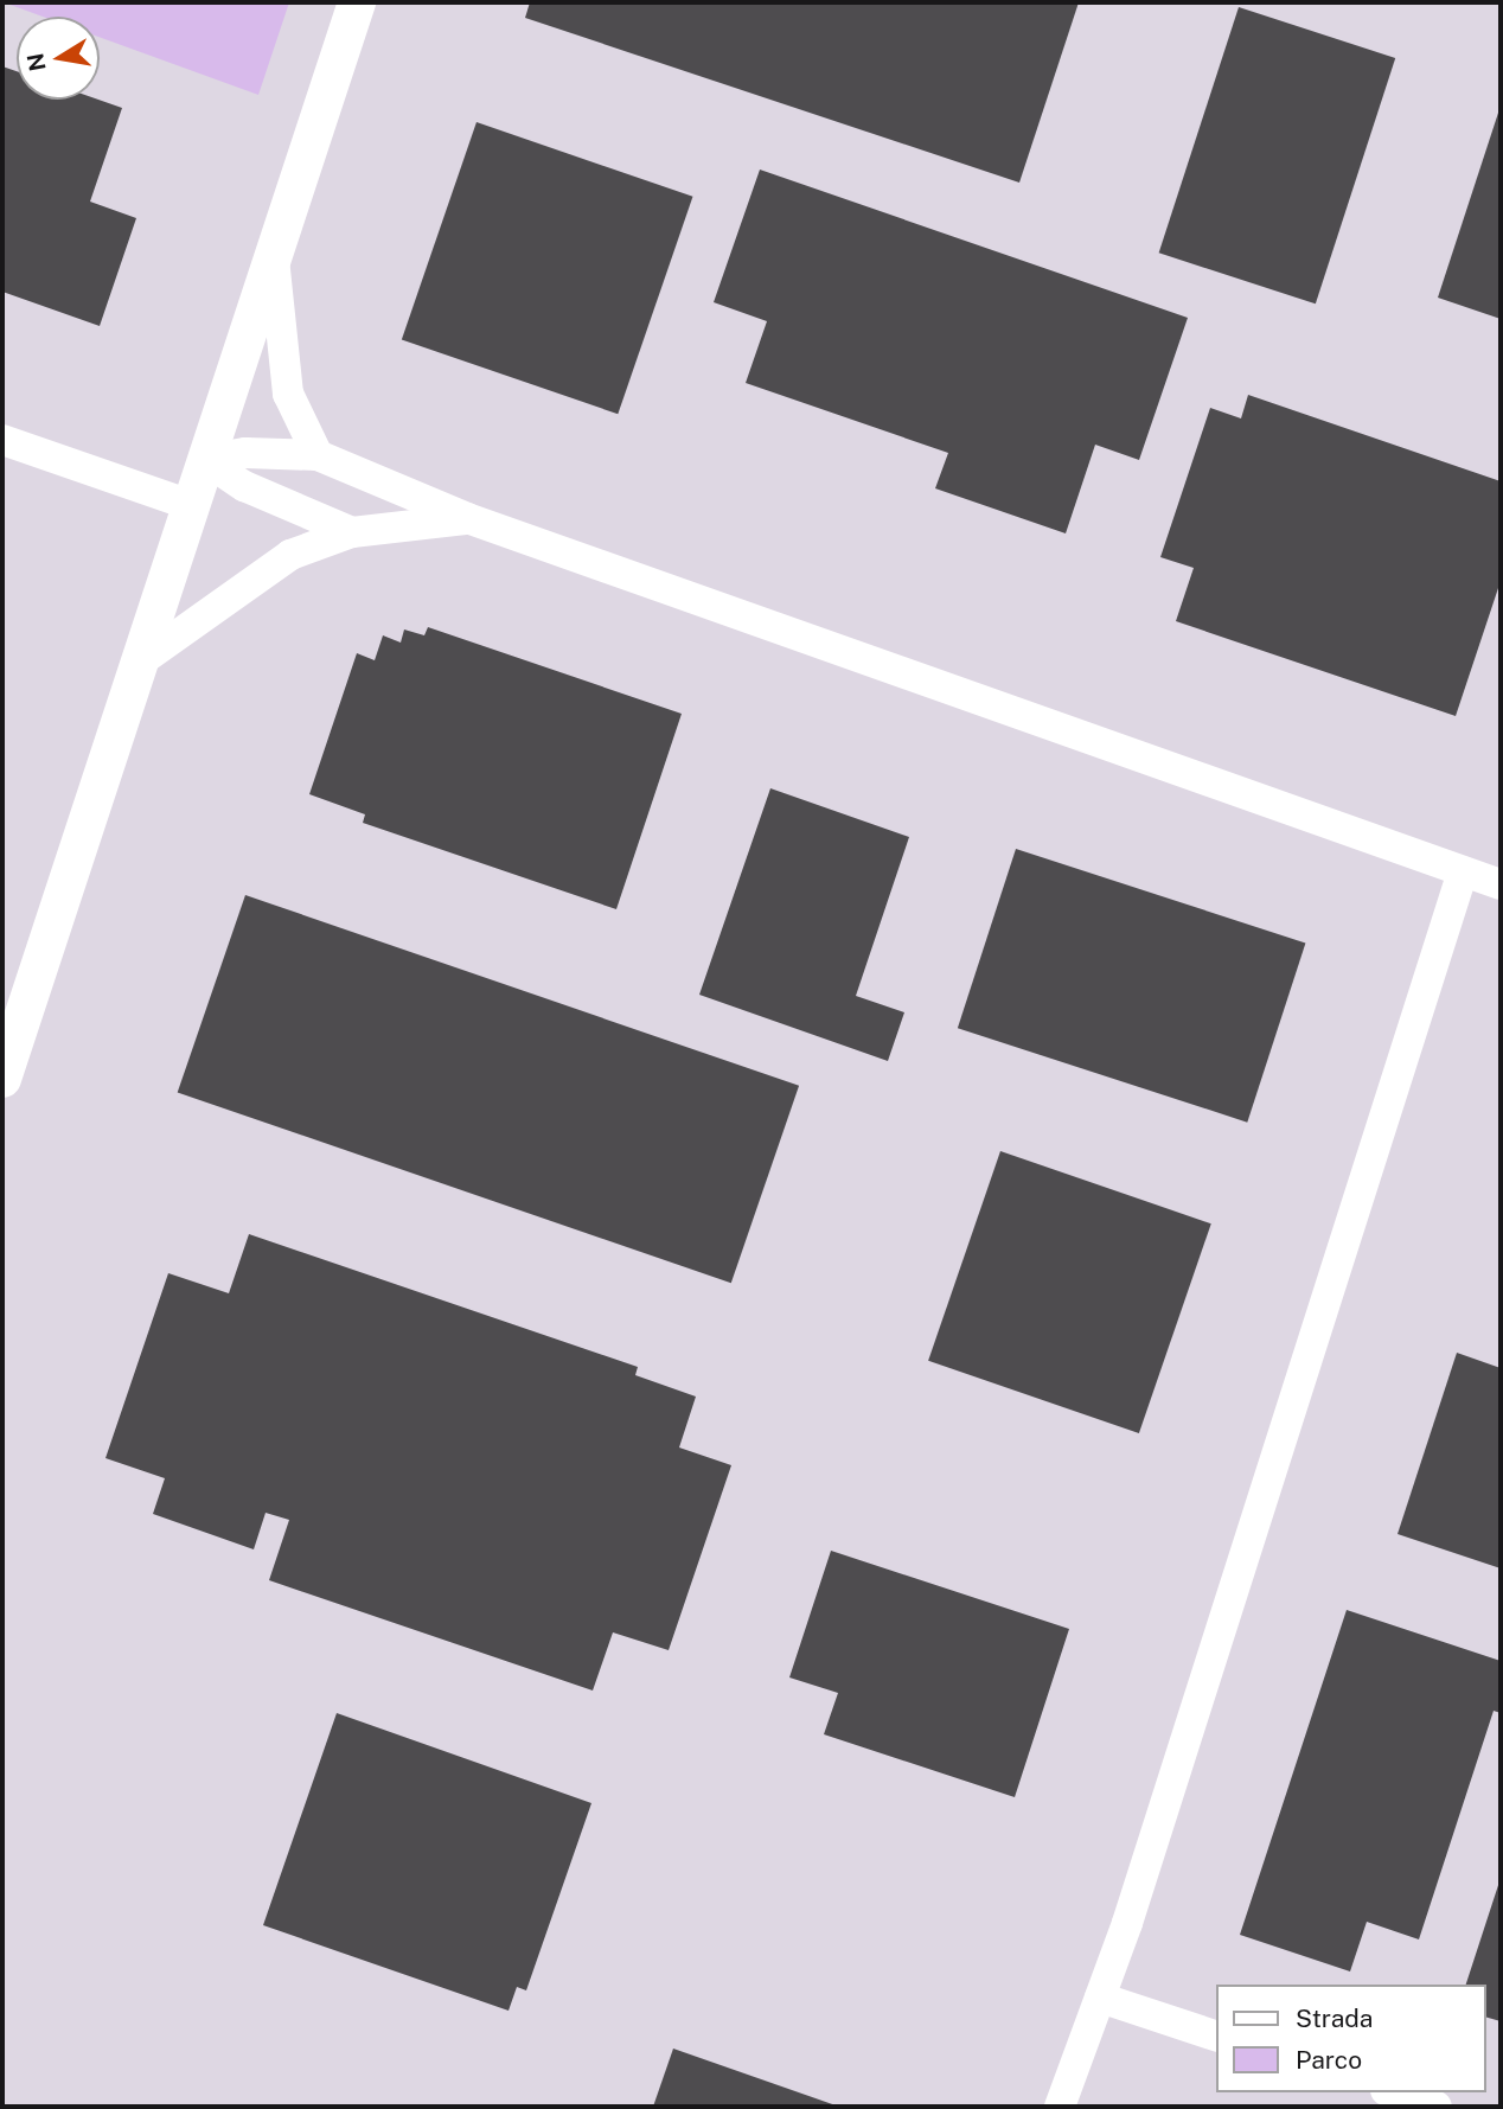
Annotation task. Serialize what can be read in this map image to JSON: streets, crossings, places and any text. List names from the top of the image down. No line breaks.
{"legend":["Strada","Parco"],"north":"left"}
